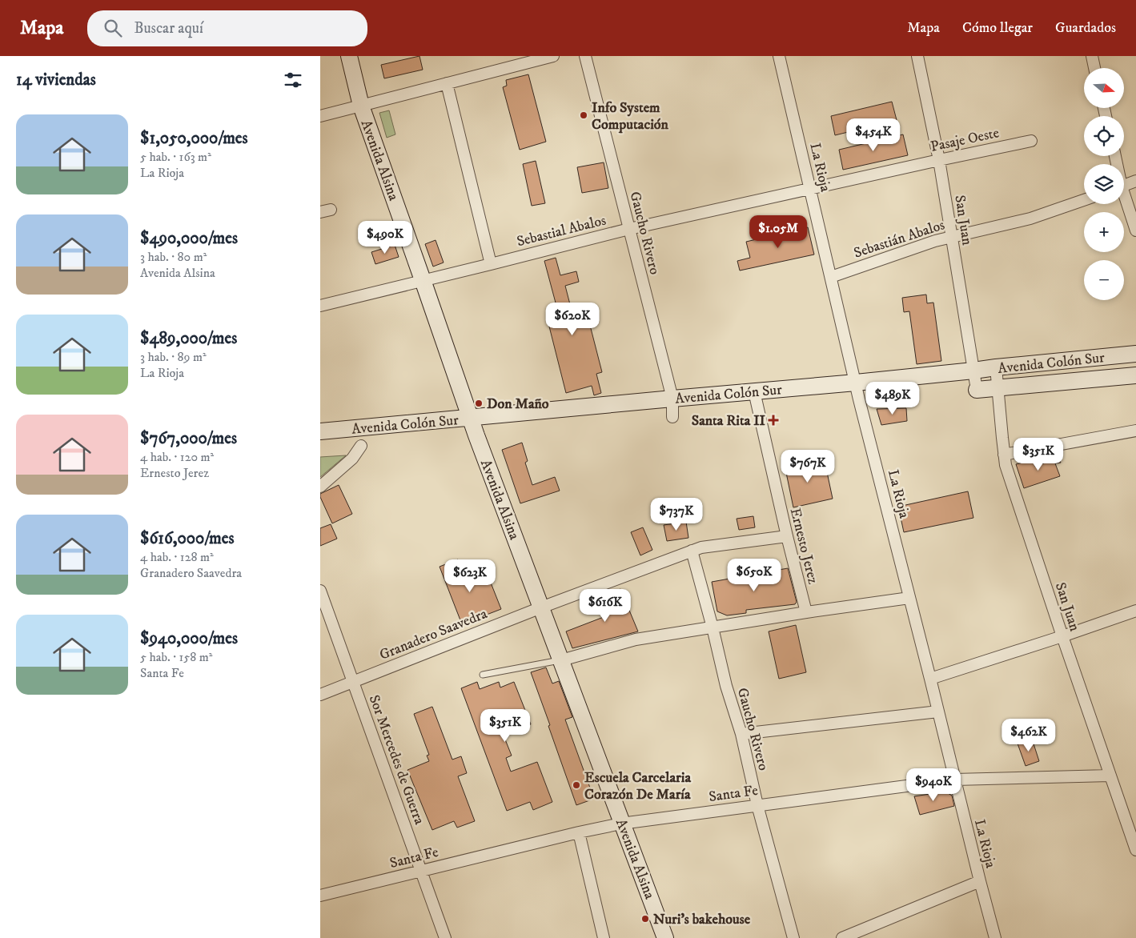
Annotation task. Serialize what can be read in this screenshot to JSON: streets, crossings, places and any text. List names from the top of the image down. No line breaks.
{"streets":{"main road":["Avenida Alsina","Avenida Colón Sur"],"street":["Pasaje Oeste","La Rioja","San Juan","Sebastial Abalos","Gaucho Rivero","Sebastián Abalos","Ernesto Jerez","Granadero Saavedra","Sor Mercedes de Guerra","Santa Fe"]},"crossings":[["Pasaje Oeste","La Rioja"],["Pasaje Oeste","San Juan"],["Pasaje Oeste","Sebastial Abalos"],["Avenida Alsina","Sebastial Abalos"],["Avenida Alsina","Avenida Colón Sur"],["Avenida Alsina","Granadero Saavedra"],["Avenida Alsina","Santa Fe"],["La Rioja","Sebastial Abalos"],["La Rioja","Sebastián Abalos"],["La Rioja","Avenida Colón Sur"],["La Rioja","Santa Fe"],["San Juan","Sebastián Abalos"],["San Juan","Avenida Colón Sur"],["San Juan","Santa Fe"],["Sebastial Abalos","Gaucho Rivero"],["Gaucho Rivero","Avenida Colón Sur"],["Gaucho Rivero","Granadero Saavedra"],["Gaucho Rivero","Santa Fe"],["Avenida Colón Sur","Ernesto Jerez"],["Ernesto Jerez","Granadero Saavedra"],["Granadero Saavedra","Sor Mercedes de Guerra"],["Sor Mercedes de Guerra","Santa Fe"]],"places":{"other":["Info System Computación","Don Maño","Escuela Carcelaria Corazón De María","Nuri's bakehouse"],"health":["Santa Rita II"]},"north":"right","page":{"header":"Mapa","search":"Buscar aquí","nav":["Mapa","Cómo llegar","Guardados"],"heading":"14 viviendas","map_buttons":["+","−"],"list":[{"name":"$1,050,000/mes","note":"5 hab. · 163 m² · La Rioja"},{"name":"$490,000/mes","note":"3 hab. · 80 m² · Avenida Alsina"},{"name":"$489,000/mes","note":"3 hab. · 89 m² · La Rioja"},{"name":"$767,000/mes","note":"4 hab. · 120 m² · Ernesto Jerez"},{"name":"$616,000/mes","note":"4 hab. · 128 m² · Granadero Saavedra"},{"name":"$940,000/mes","note":"5 hab. · 158 m² · Santa Fe"}],"price":["$454K","$1.05M","$490K","$620K","$489K","$351K","$767K","$737K","$650K","$623K","$616K","$351K","$462K","$940K"]}}
